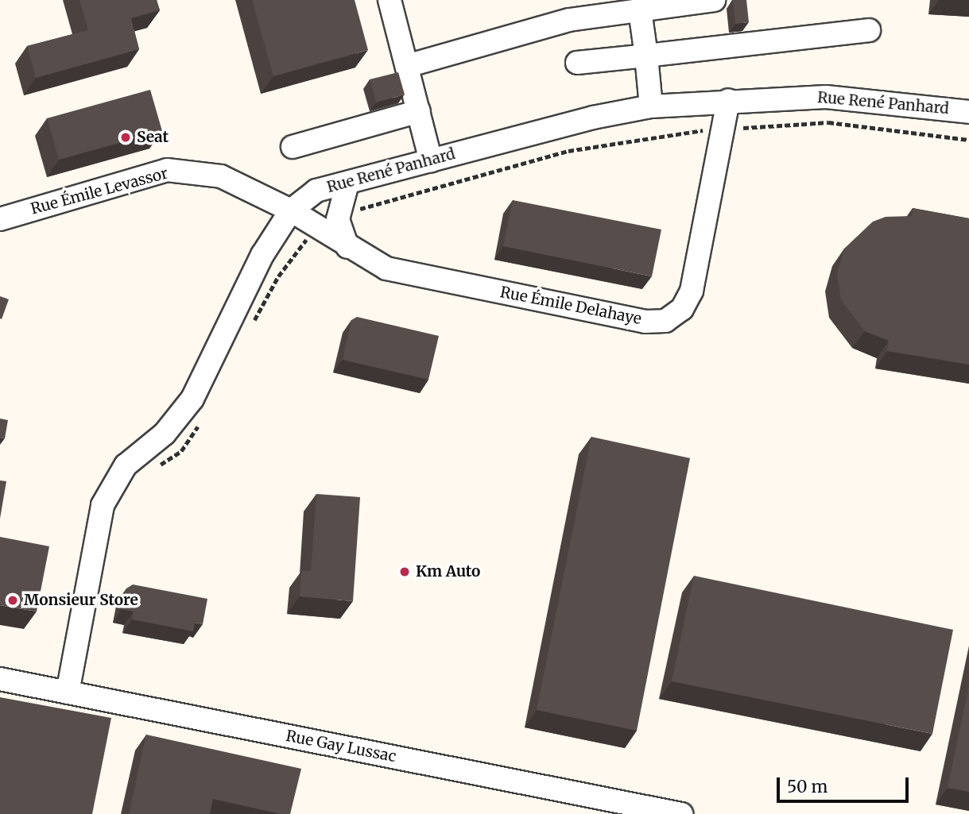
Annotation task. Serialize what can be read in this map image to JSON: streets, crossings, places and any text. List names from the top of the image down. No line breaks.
{"streets":{"street":["Rue René Panhard","Rue Émile Levassor","Rue Émile Delahaye","Rue Gay Lussac"]},"crossings":[["Rue René Panhard","Rue Émile Levassor"],["Rue René Panhard","Rue Émile Delahaye"],["Rue René Panhard","Rue Gay Lussac"],["Rue Émile Levassor","Rue Émile Delahaye"]],"places":["Seat","Km Auto","Monsieur Store"],"scale_bar":"50 m"}
